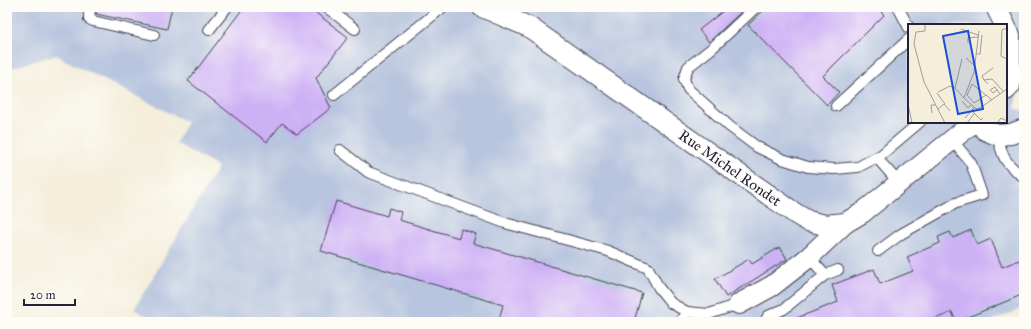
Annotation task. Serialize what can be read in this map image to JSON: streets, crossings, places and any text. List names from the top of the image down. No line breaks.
{"streets":{"street":["Rue Michel Rondet"]},"scale_bar":"20 m"}
